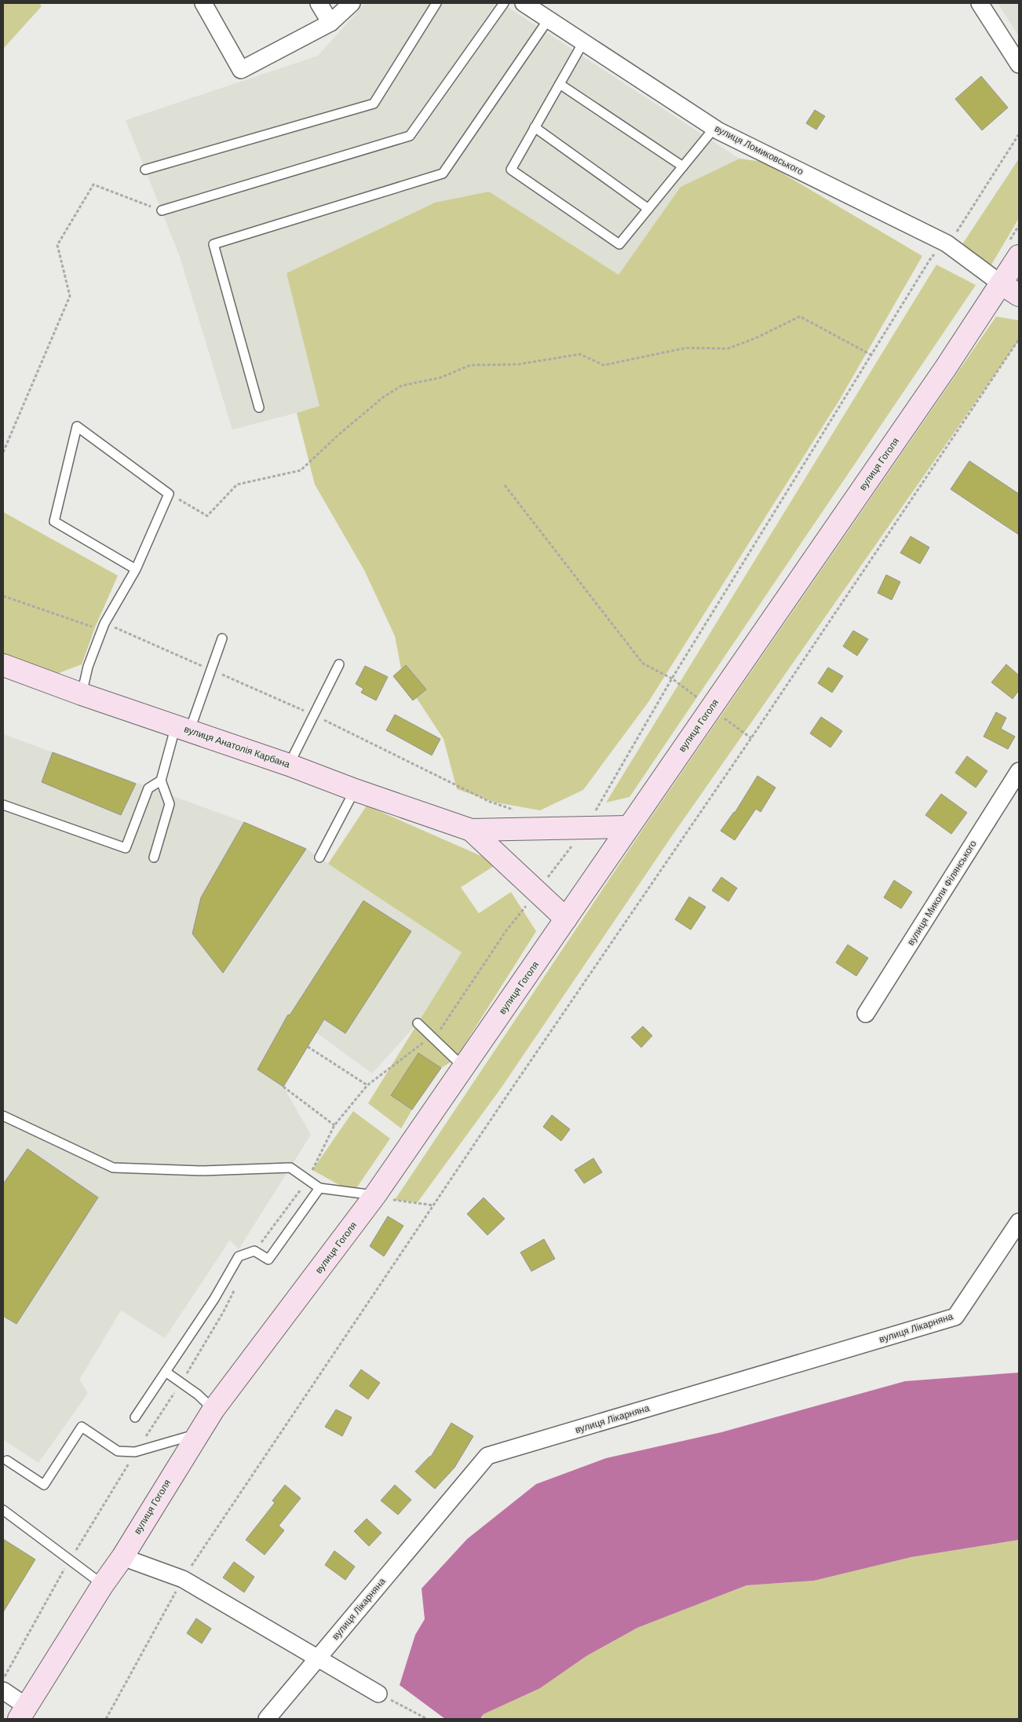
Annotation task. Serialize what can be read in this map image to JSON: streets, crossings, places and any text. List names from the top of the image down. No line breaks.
{"streets":{"street":["вулиця Ломиковського","вулиця Гоголя","вулиця Анатолія Карбана","вулиця Миколи Філянського","вулиця Лікарняна"]},"crossings":[["вулиця Ломиковського","вулиця Гоголя"]]}
